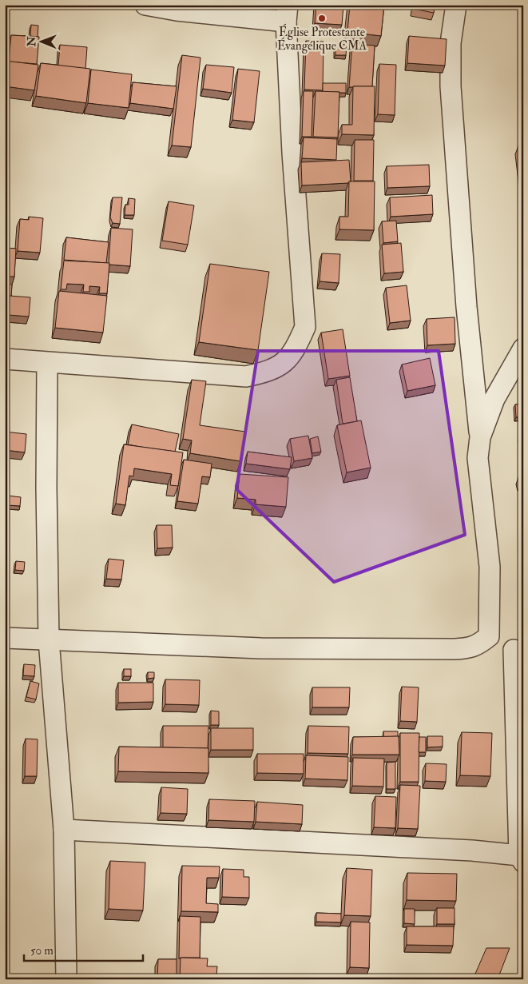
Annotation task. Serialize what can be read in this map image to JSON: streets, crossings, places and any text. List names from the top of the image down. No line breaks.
{"places":["Église Protestante Évangélique CMA"],"scale_bar":"50 m","north":"left"}
